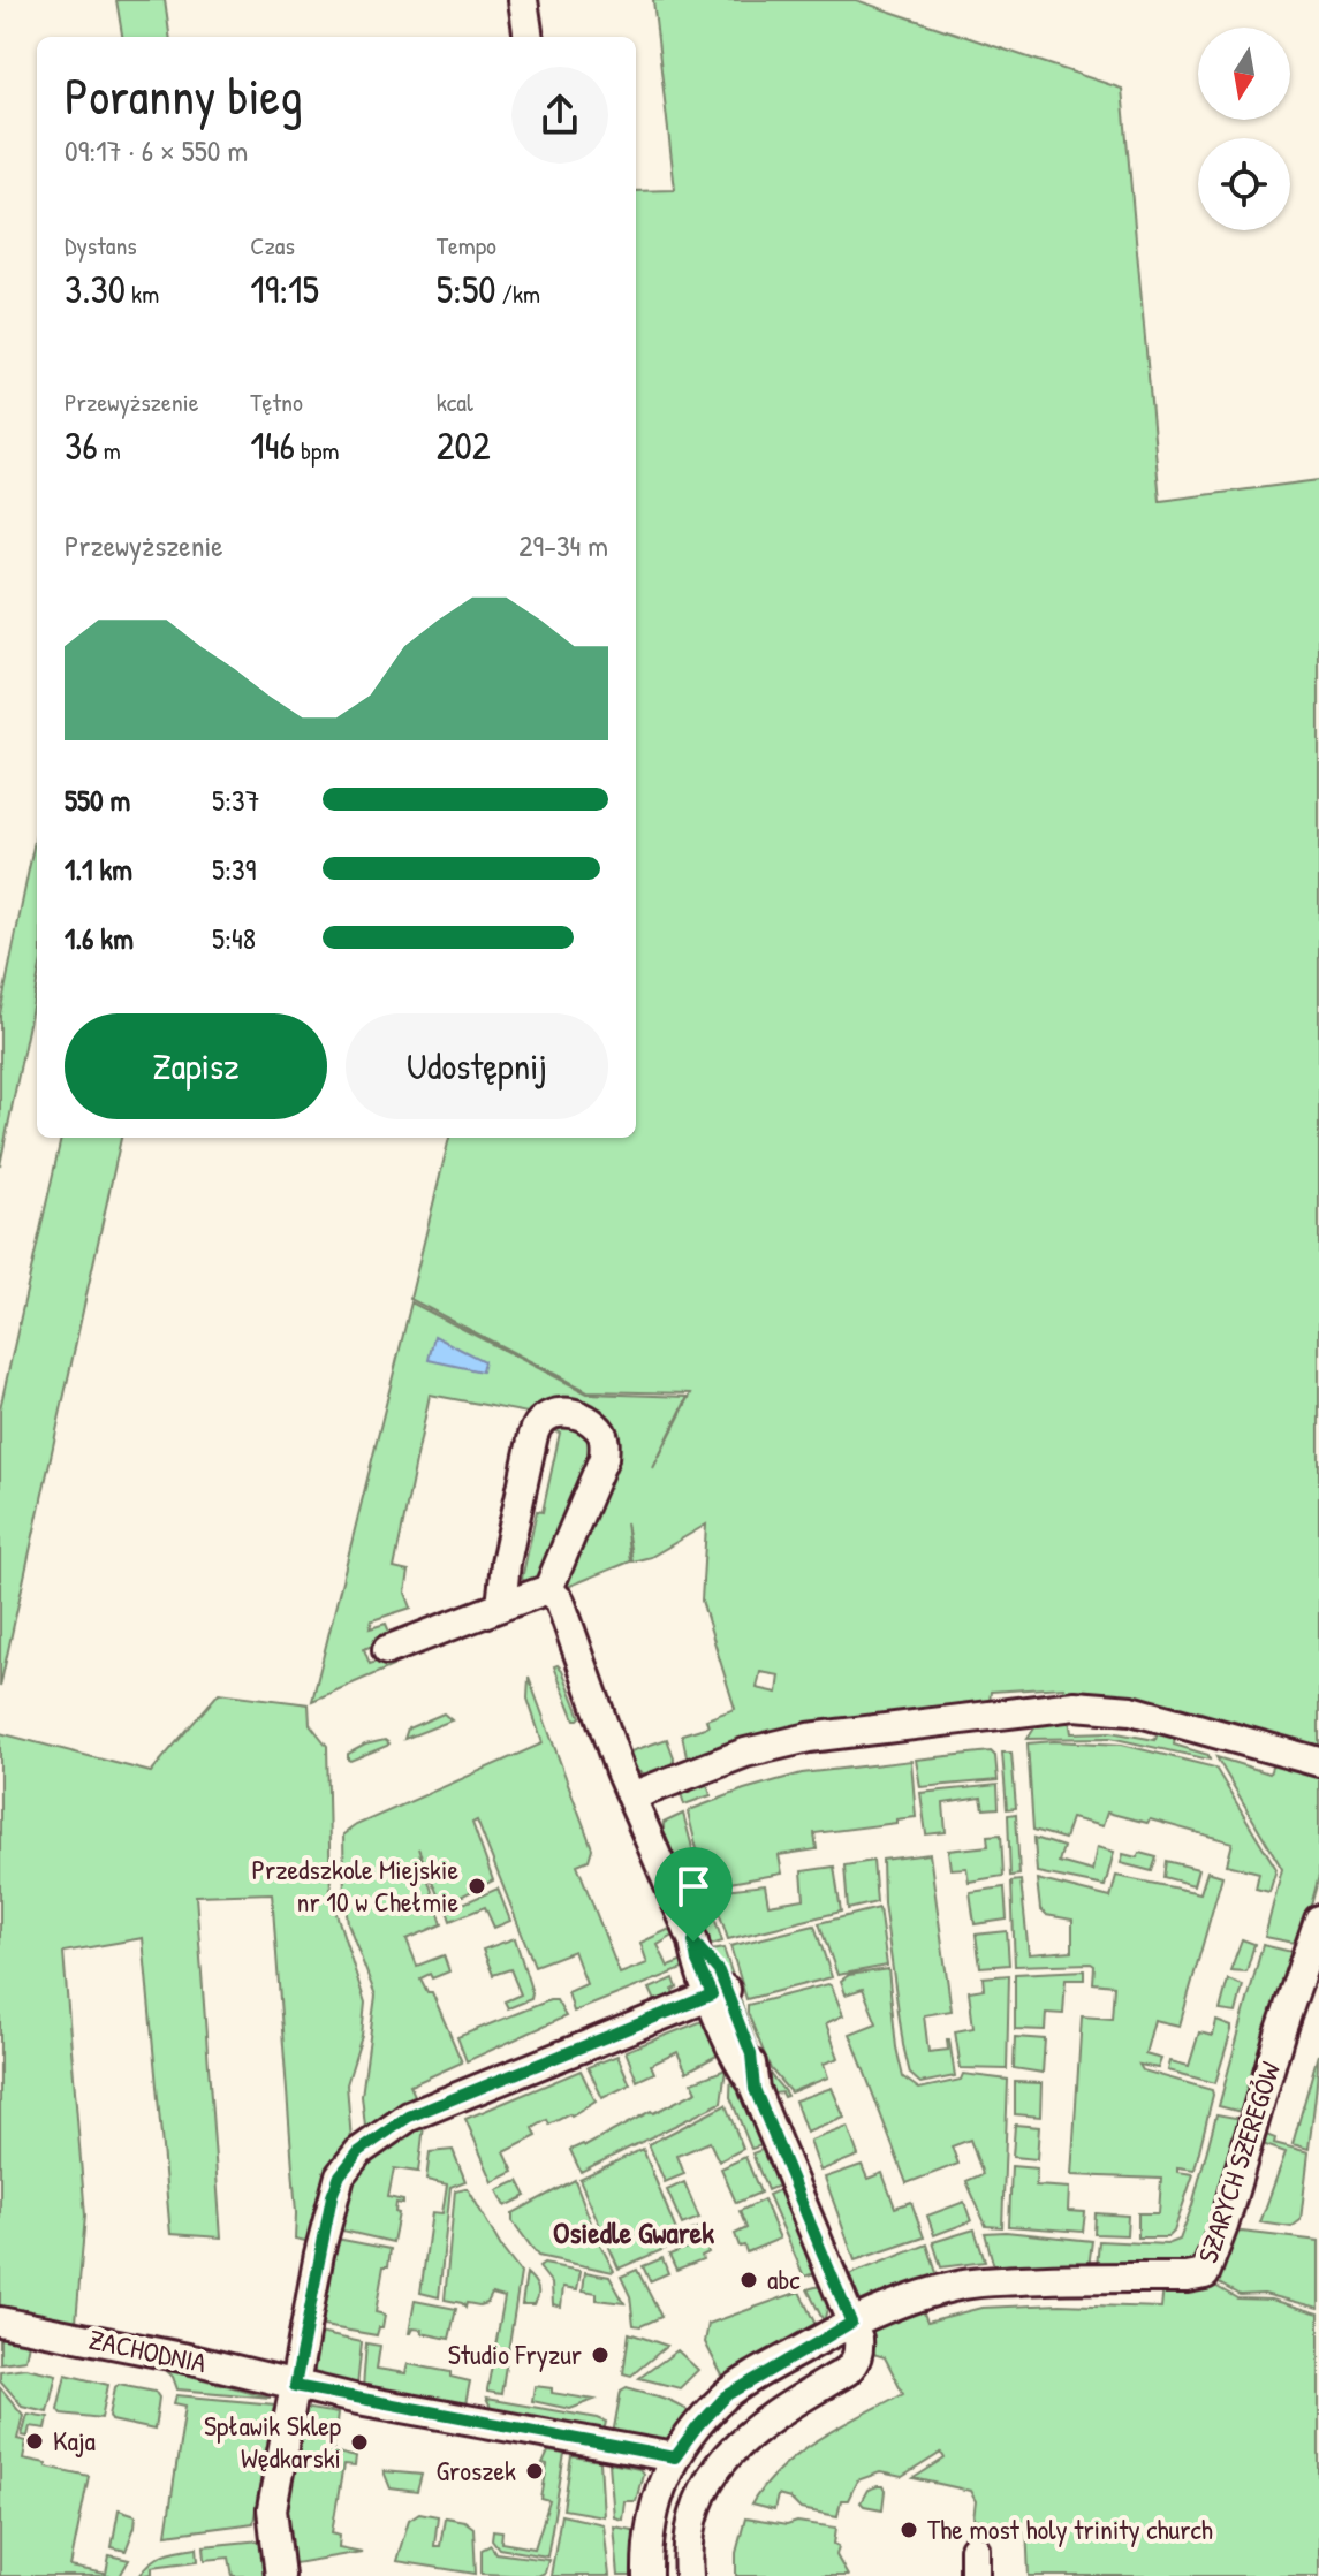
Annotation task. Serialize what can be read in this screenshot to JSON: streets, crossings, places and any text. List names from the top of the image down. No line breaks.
{"streets":{"street":["SZARYCH SZEREGÓW","ZACHODNIA"]},"crossings":[["SZARYCH SZEREGÓW","ZACHODNIA"]],"districts":["Osiedle Gwarek"],"places":["Przedszkole Miejskie nr 10 w Chełmie","abc","Studio Fryzur","Kaja","Spławik Sklep Wędkarski","Groszek","The most holy trinity church"],"north":"bottom","page":{"heading":["Poranny bieg","09:17 · 6 × 550 m"],"stats":[["Dystans","3.30 km"],["Czas","19:15"],["Tempo","5:50 /km"],["Przewyższenie","36 m"],["Tętno","146 bpm"],["kcal","202"]],"chart":["Przewyższenie","29–34 m"],"list":[{"name":"550 m","note":"5:37"},{"name":"1.1 km","note":"5:39"},{"name":"1.6 km","note":"5:48"}],"buttons":["Zapisz","Udostępnij"]}}
